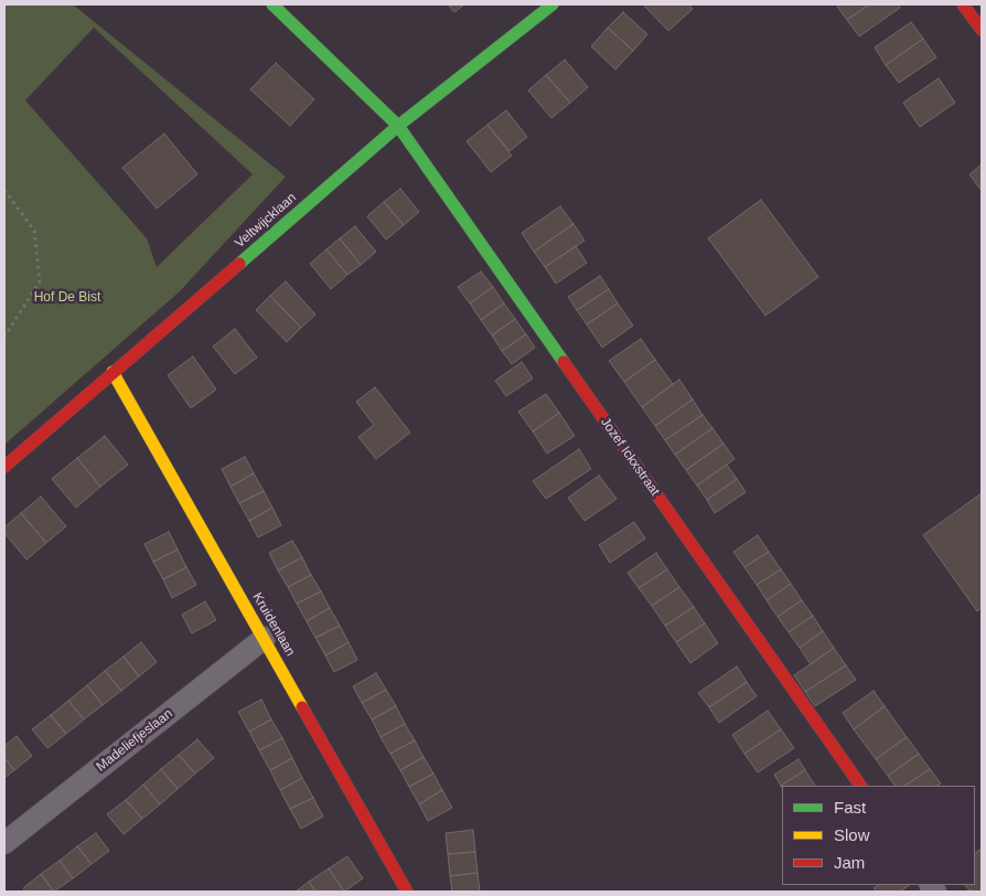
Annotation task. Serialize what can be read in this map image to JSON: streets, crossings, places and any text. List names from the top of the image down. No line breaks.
{"streets":{"street":["Veltwijcklaan","Jozef Ickxstraat","Kruidenlaan","Madeliefjeslaan"]},"crossings":[["Veltwijcklaan","Jozef Ickxstraat"],["Veltwijcklaan","Kruidenlaan"],["Kruidenlaan","Madeliefjeslaan"]],"parks":["Hof De Bist"],"legend":["Fast","Slow","Jam"]}
